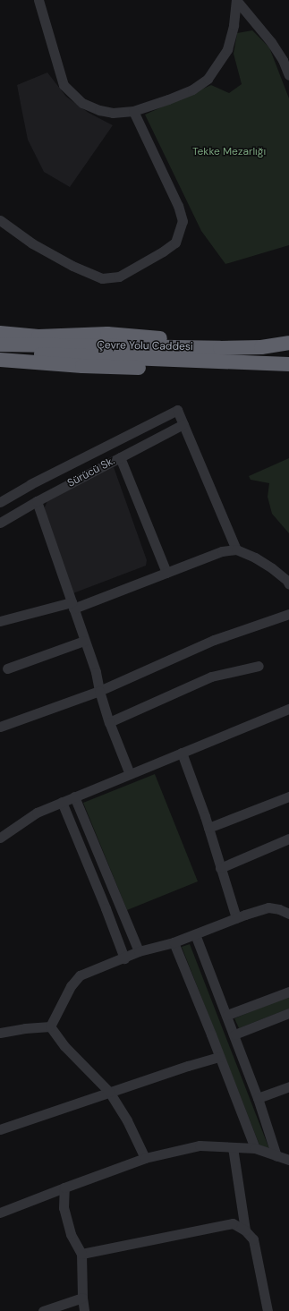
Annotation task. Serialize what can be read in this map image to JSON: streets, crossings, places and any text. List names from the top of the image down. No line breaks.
{"streets":{"highway":["Çevre Yolu Caddesi"],"street":["Sürücü Sk."]},"parks":["Tekke Mezarlığı"]}
